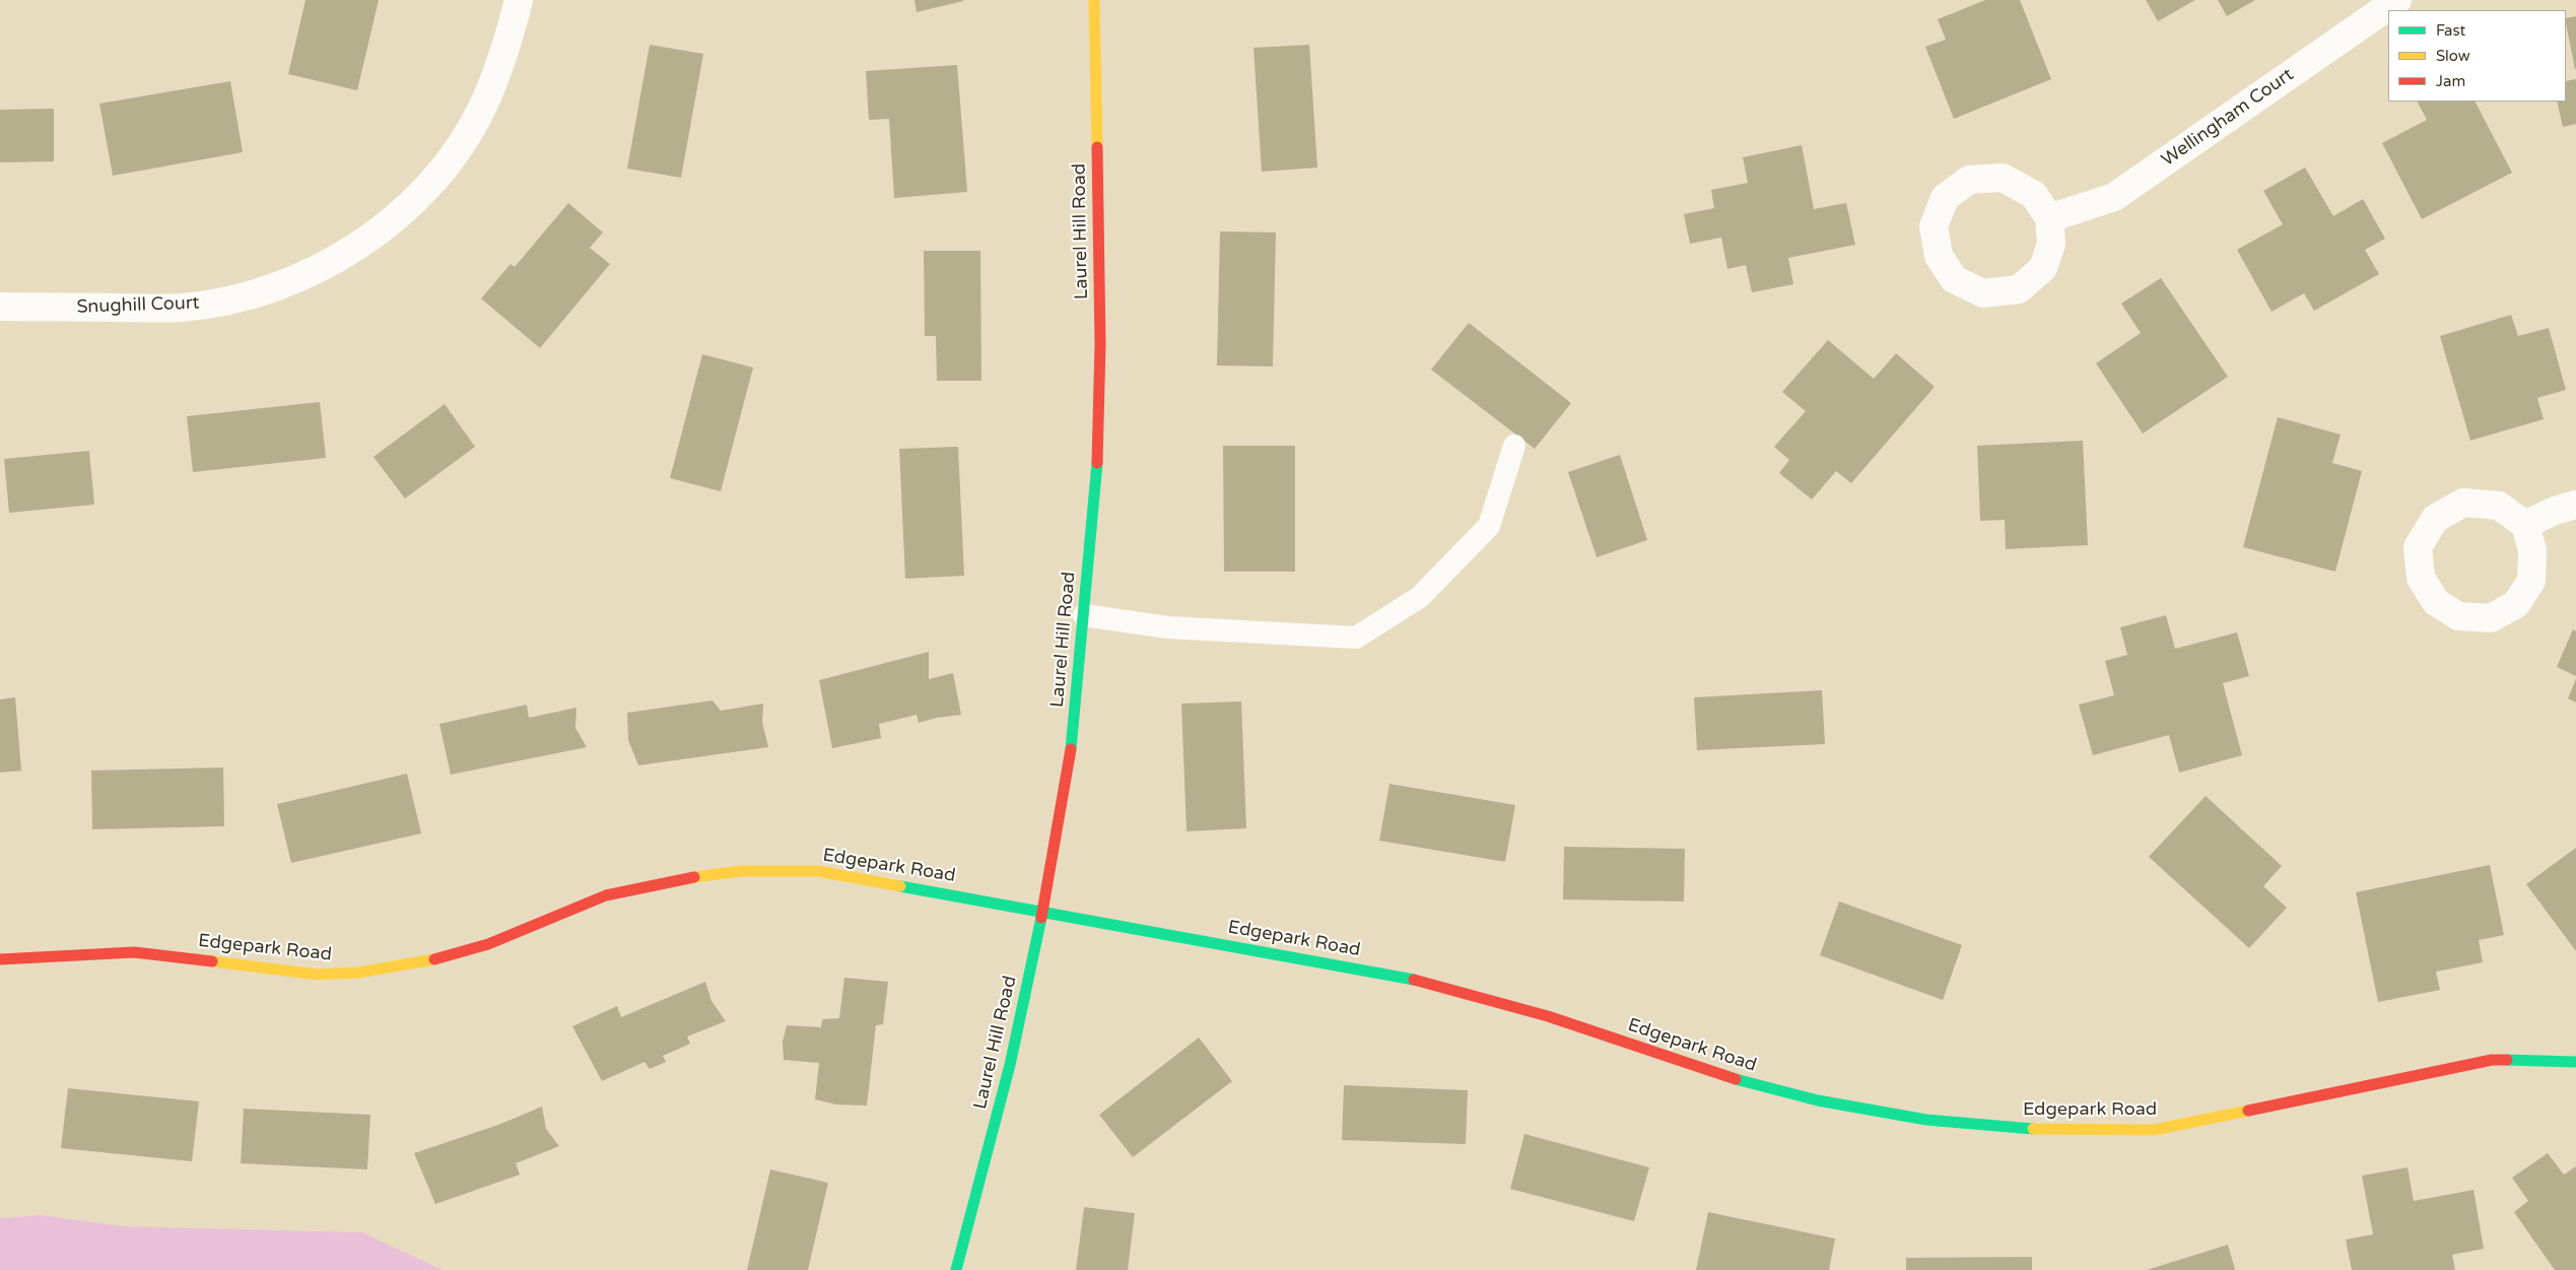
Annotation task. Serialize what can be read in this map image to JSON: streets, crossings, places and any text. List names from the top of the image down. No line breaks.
{"streets":{"street":["Wellingham Court","Laurel Hill Road","Snughill Court","Edgepark Road"]},"crossings":[["Laurel Hill Road","Edgepark Road"]],"legend":["Fast","Slow","Jam"]}
